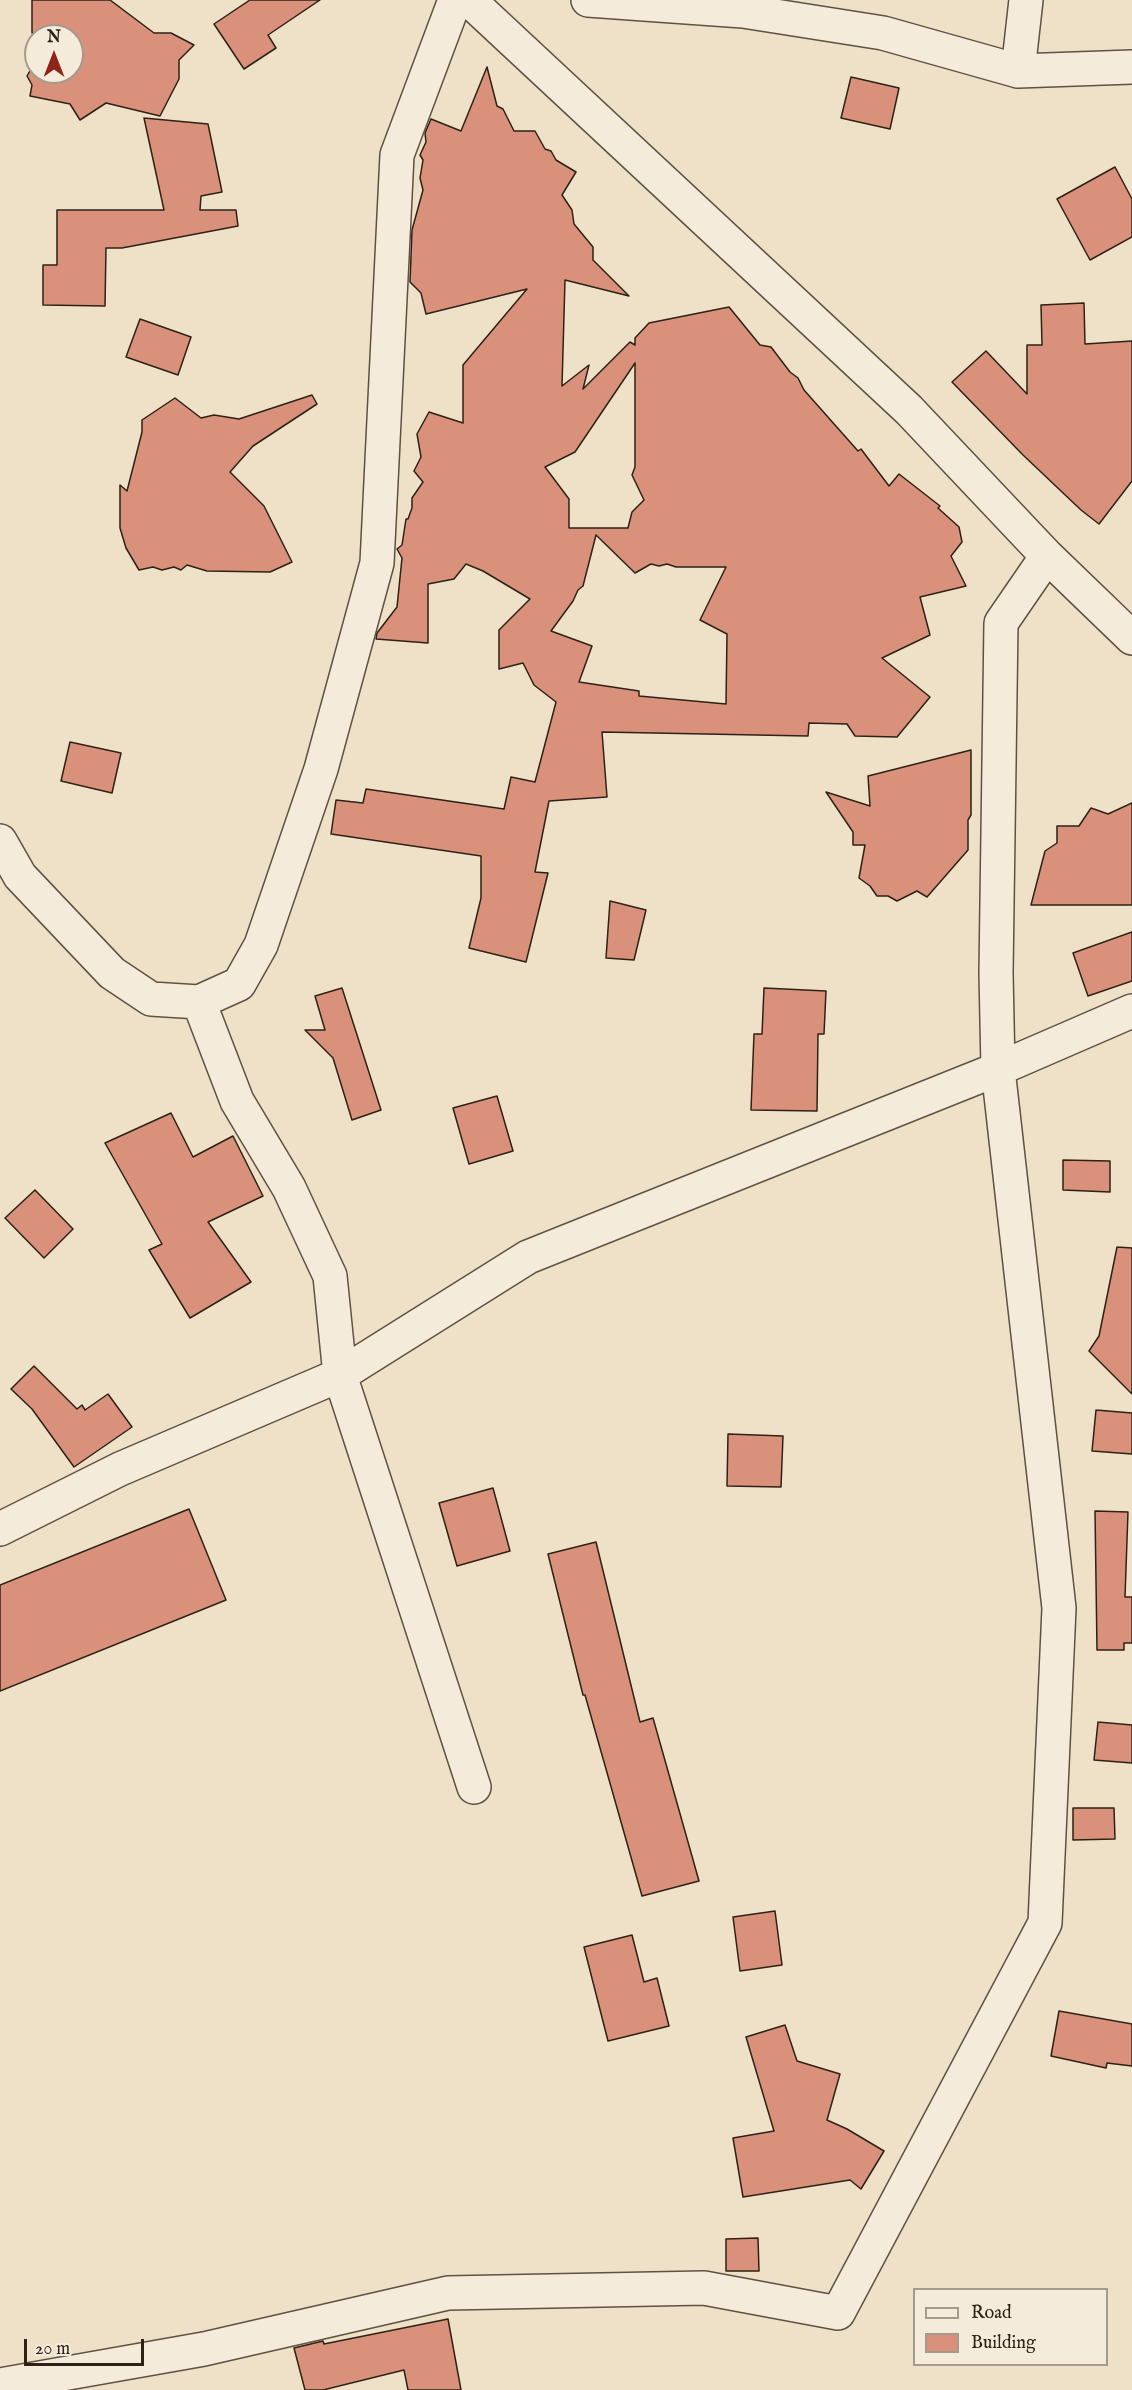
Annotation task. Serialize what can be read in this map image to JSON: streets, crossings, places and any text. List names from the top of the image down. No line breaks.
{"legend":["Road","Building"],"scale_bar":"20 m","north":"top"}
